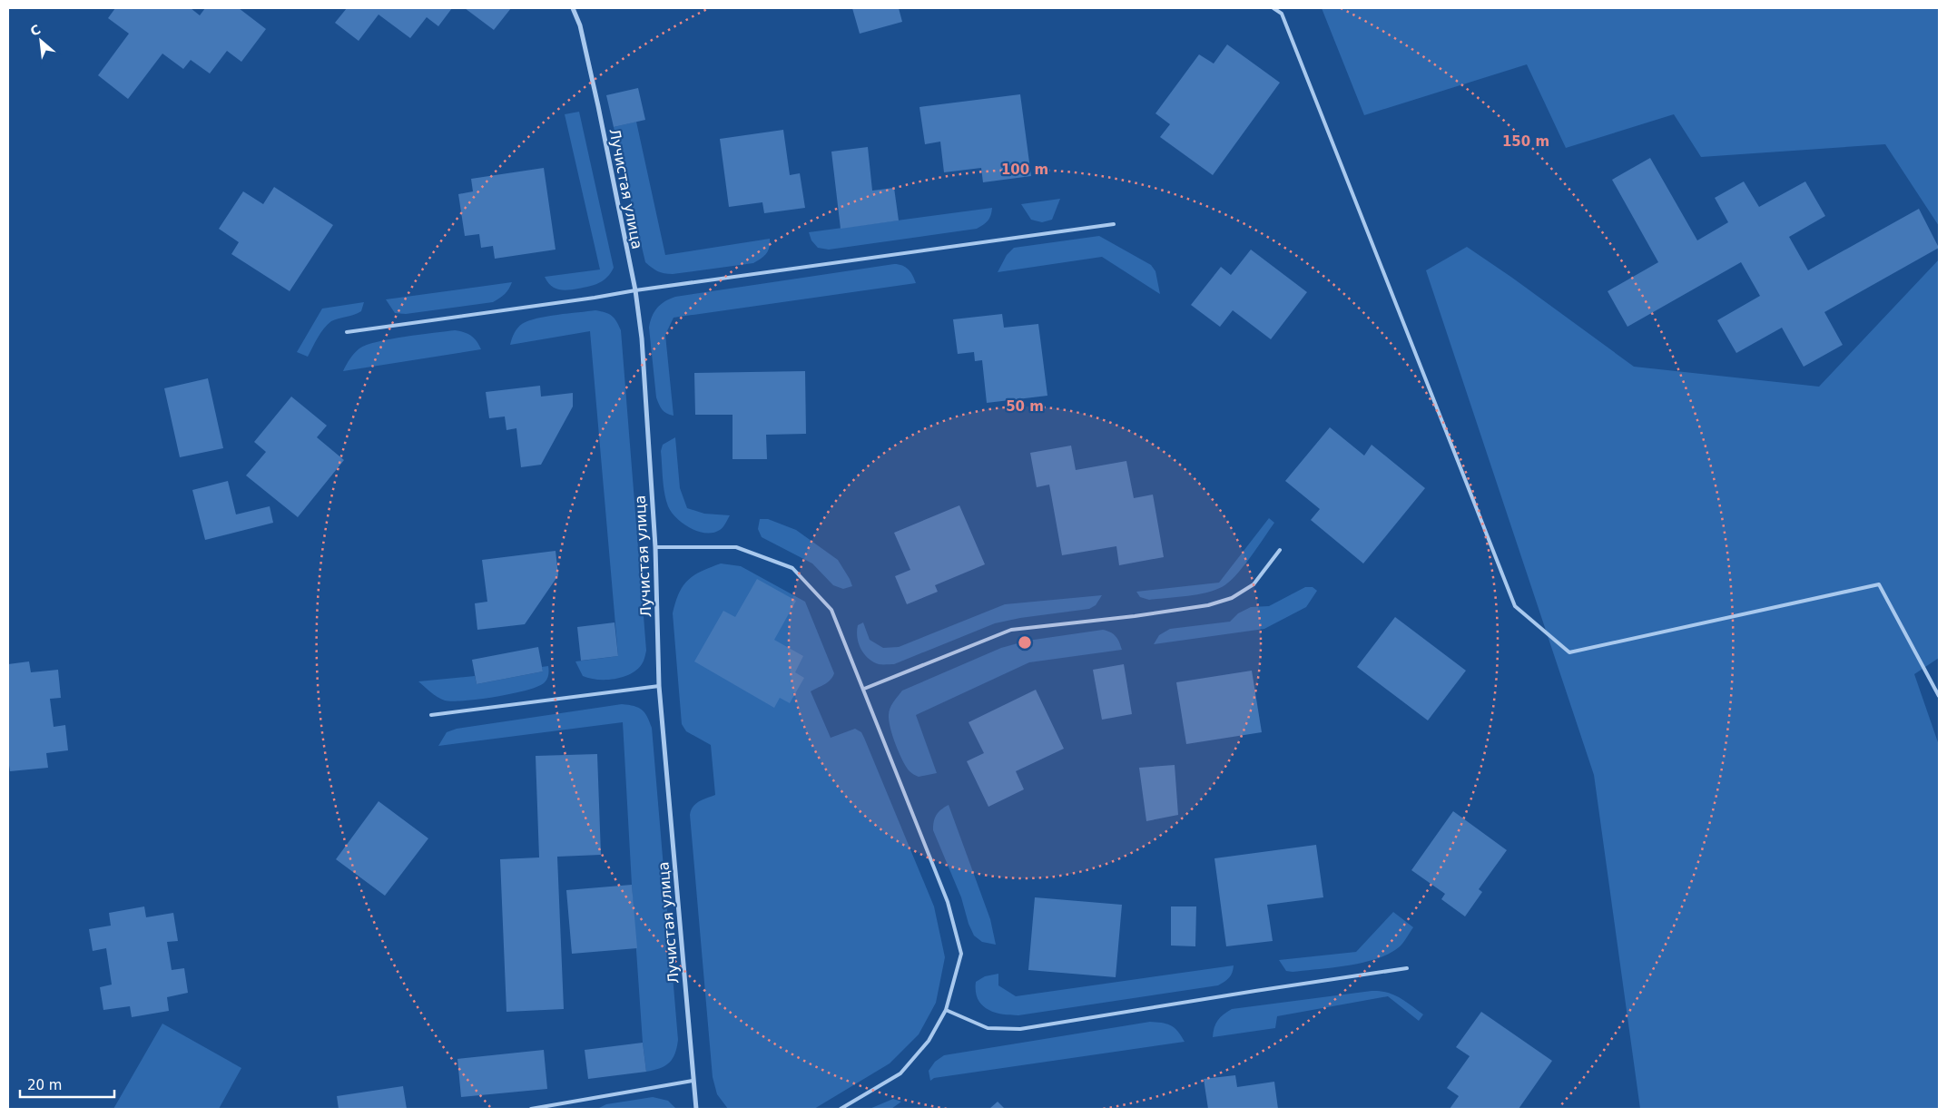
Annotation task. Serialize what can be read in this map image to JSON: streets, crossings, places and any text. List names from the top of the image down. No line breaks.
{"streets":{"street":["Лучистая улица"]},"scale_bar":"20 m","north":"top left","rings":["150 m","100 m","50 m"]}
